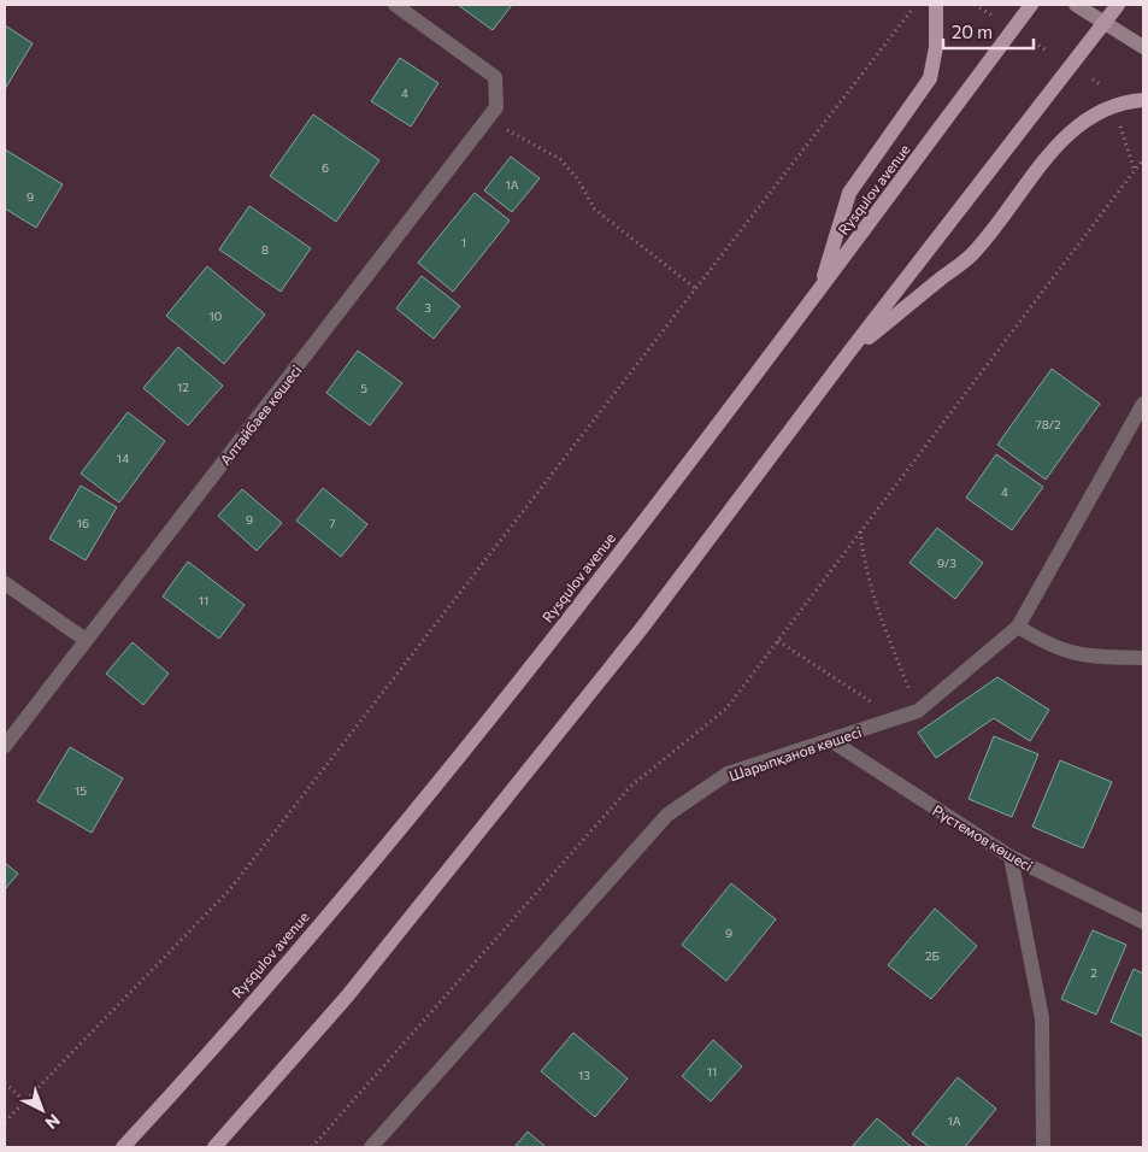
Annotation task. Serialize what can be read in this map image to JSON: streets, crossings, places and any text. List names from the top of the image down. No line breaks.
{"streets":{"main road":["Rysqulov avenue"],"street":["Алтайбаев көшесі","Шарыпқанов көшесі","Рүстемов көшесі"]},"crossings":[["Шарыпқанов көшесі","Рүстемов көшесі"]],"house_numbers":["4","6","1А","9","1","8","3","10","12","5","78/2","14","4","9","16","7","9/3","11","15","9","2Б","2","11","13","1А"],"scale_bar":"20 m","north":"bottom right"}
